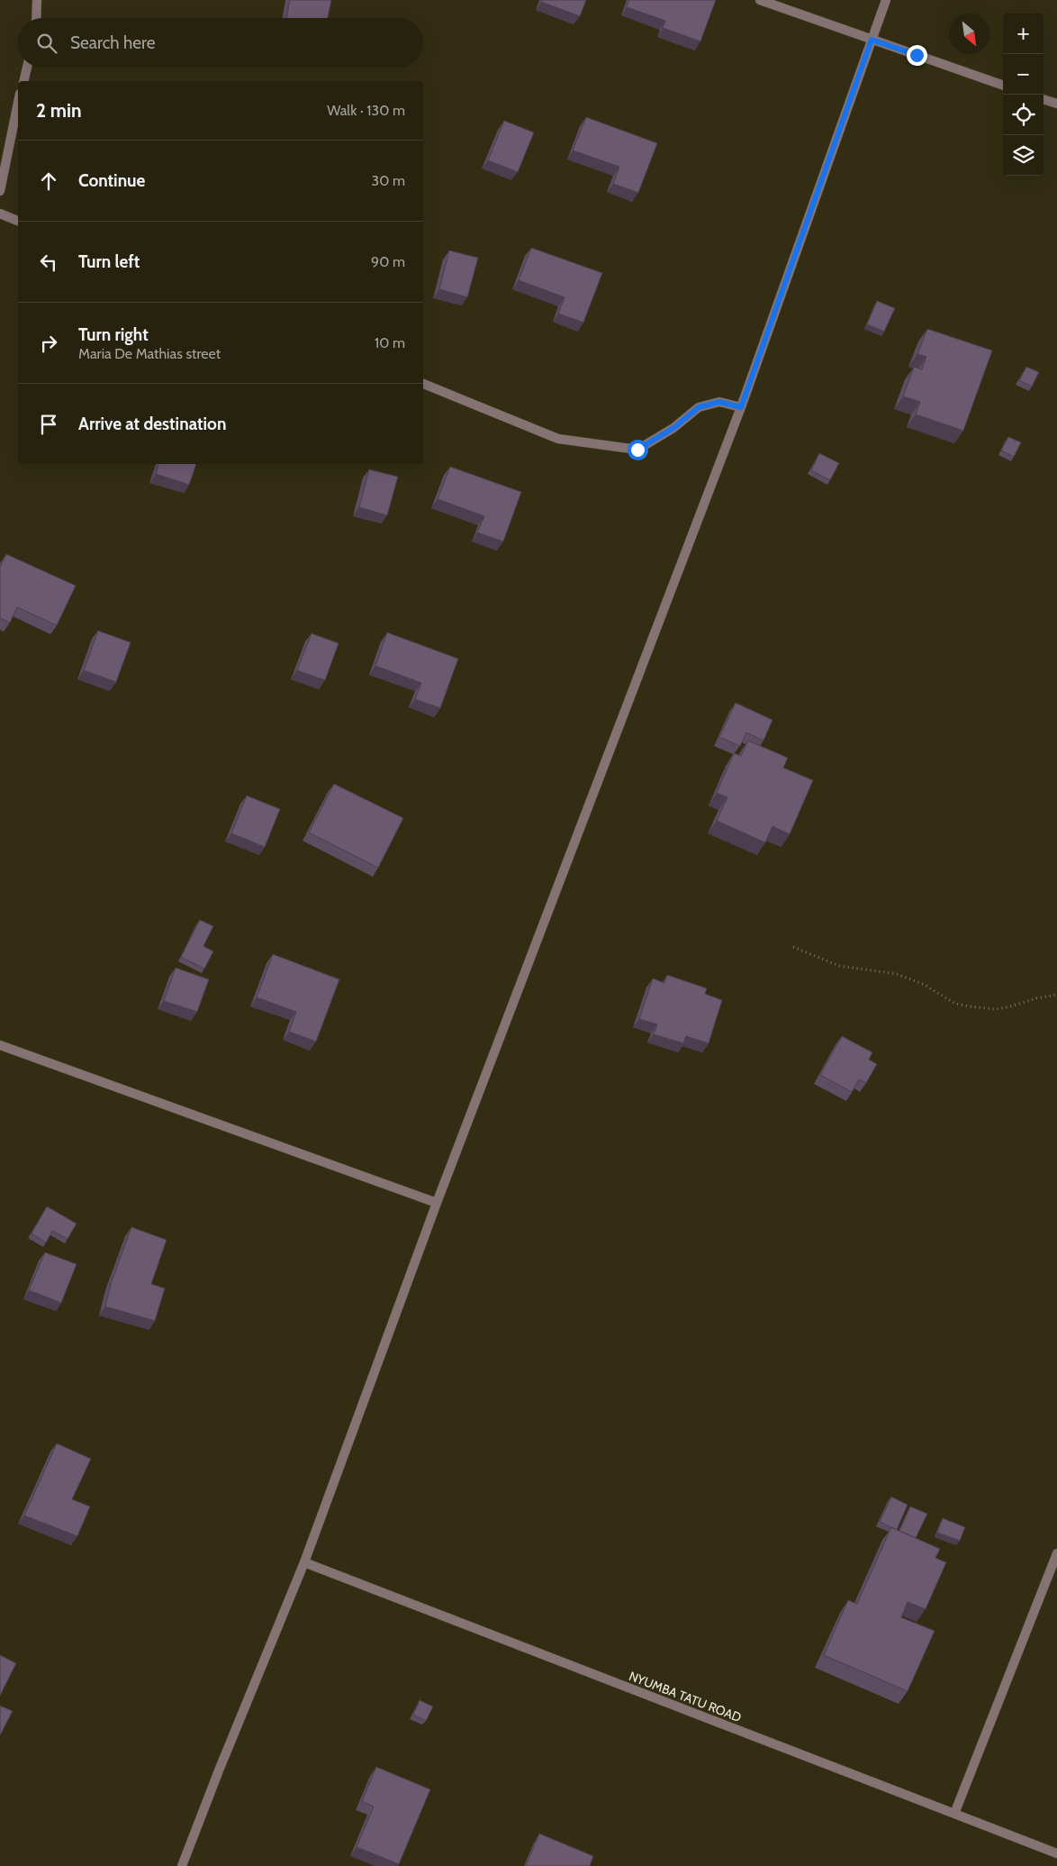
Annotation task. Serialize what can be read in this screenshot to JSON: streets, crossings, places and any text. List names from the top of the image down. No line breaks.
{"streets":{"street":["NYUMBA TATU ROAD"]},"north":"bottom right","page":{"map_buttons":["+","−"],"search":"Search here","heading":["2 min","Walk · 130 m"],"list":[["Continue","30 m"],["Turn left","90 m"],["Turn right","Maria De Mathias street","10 m"],"Arrive at destination"]}}
